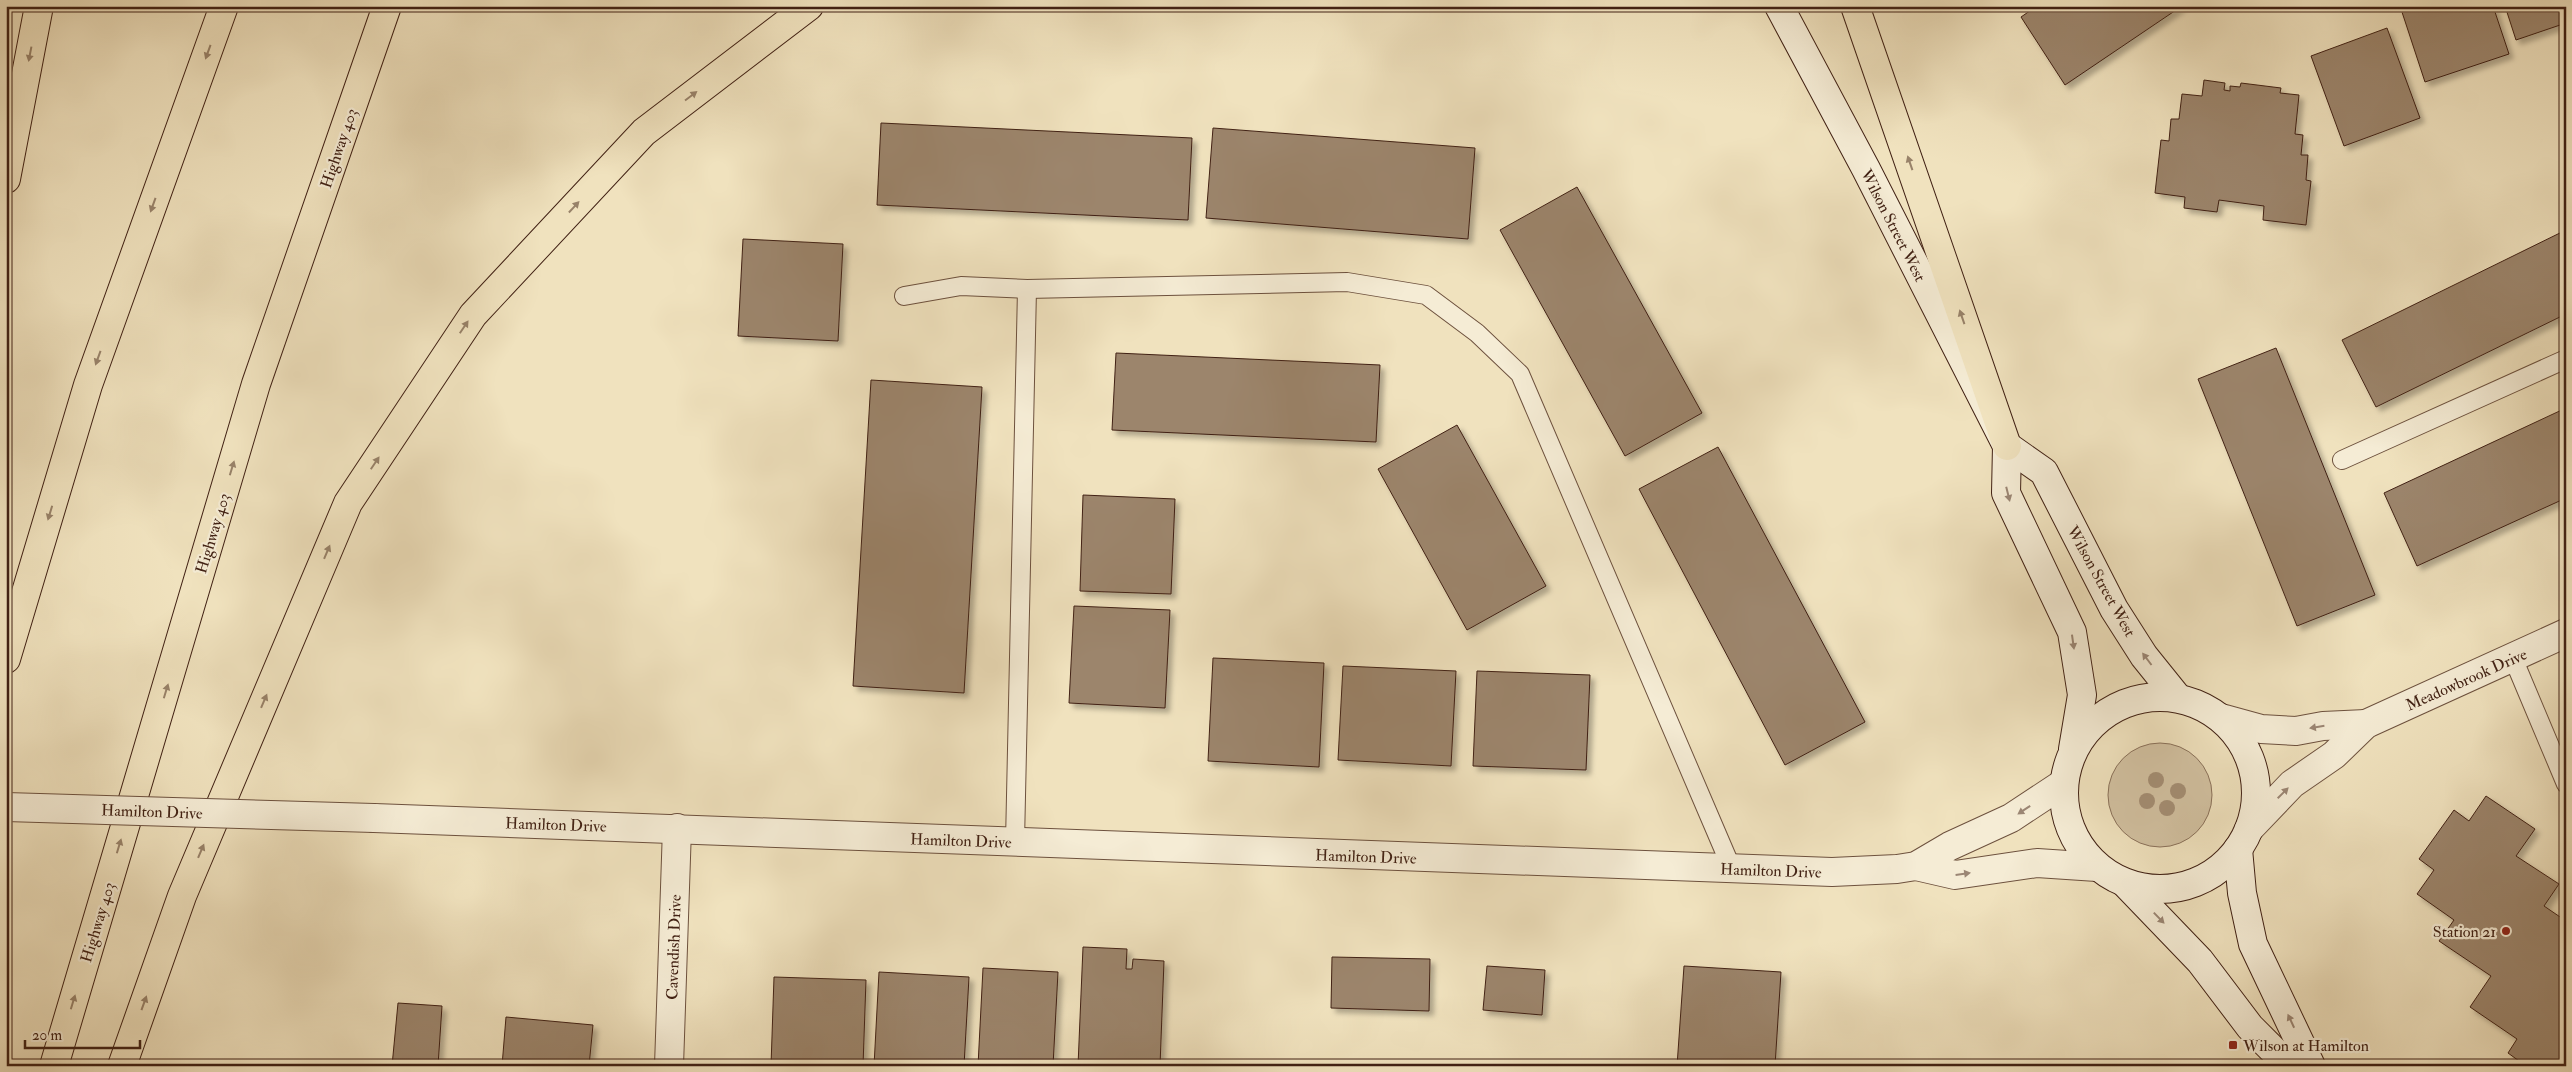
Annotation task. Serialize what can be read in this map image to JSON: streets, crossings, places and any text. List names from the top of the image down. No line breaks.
{"streets":{"highway":["Highway 403"],"street":["Wilson Street West","Meadowbrook Drive","Hamilton Drive","Cavendish Drive"]},"crossings":[["Hamilton Drive","Cavendish Drive"]],"places":{"other":["Station 21"],"transit":["Wilson at Hamilton"]},"scale_bar":"20 m"}
